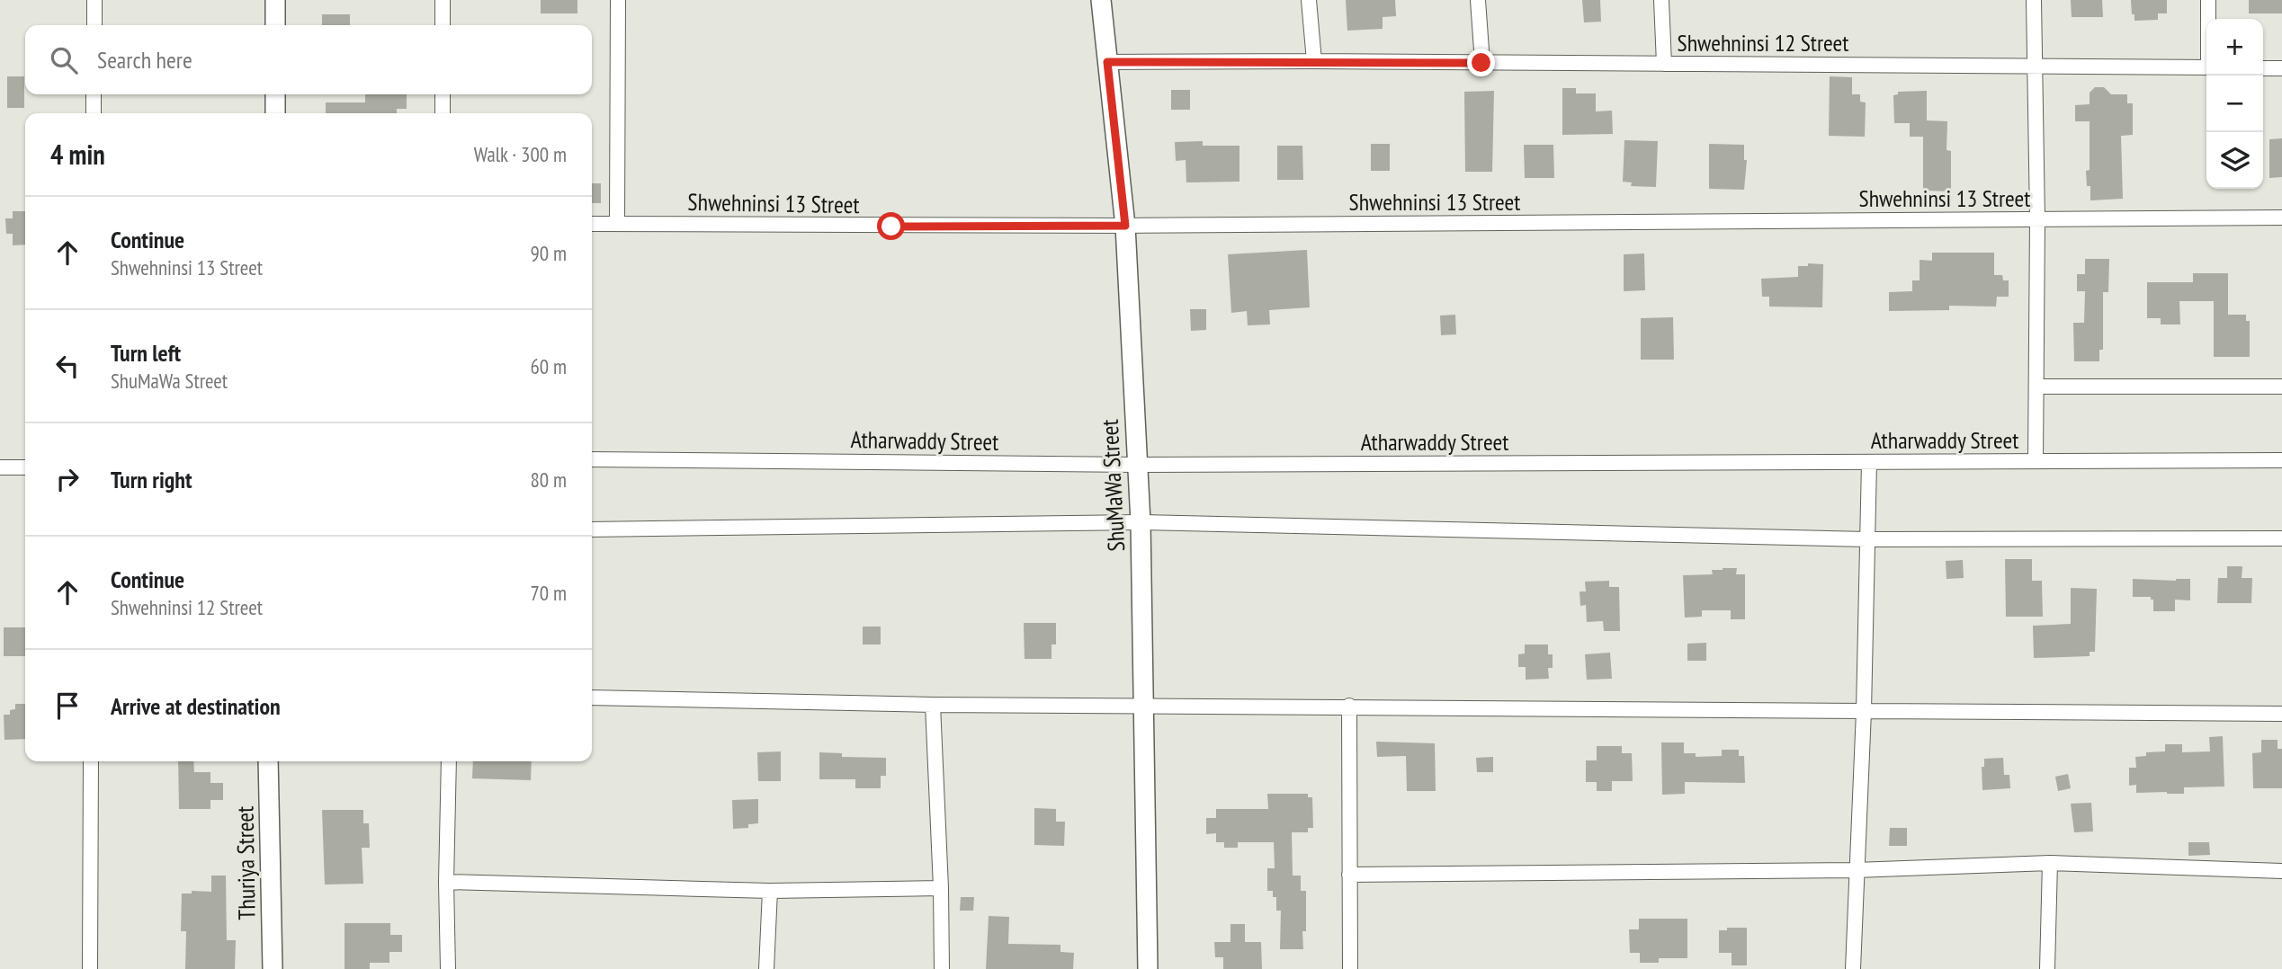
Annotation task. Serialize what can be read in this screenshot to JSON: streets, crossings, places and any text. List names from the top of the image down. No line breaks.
{"streets":{"street":["Shwehninsi 12 Street","Shwehninsi 13 Street","Atharwaddy Street","ShuMaWa Street","Thuriya Street"]},"crossings":[["Shwehninsi 12 Street","ShuMaWa Street"],["Shwehninsi 13 Street","ShuMaWa Street"],["Atharwaddy Street","ShuMaWa Street"]],"page":{"map_buttons":["+","−"],"search":"Search here","heading":["4 min","Walk · 300 m"],"list":[["Continue","Shwehninsi 13 Street","90 m"],["Turn left","ShuMaWa Street","60 m"],["Turn right","80 m"],["Continue","Shwehninsi 12 Street","70 m"],"Arrive at destination"]}}
